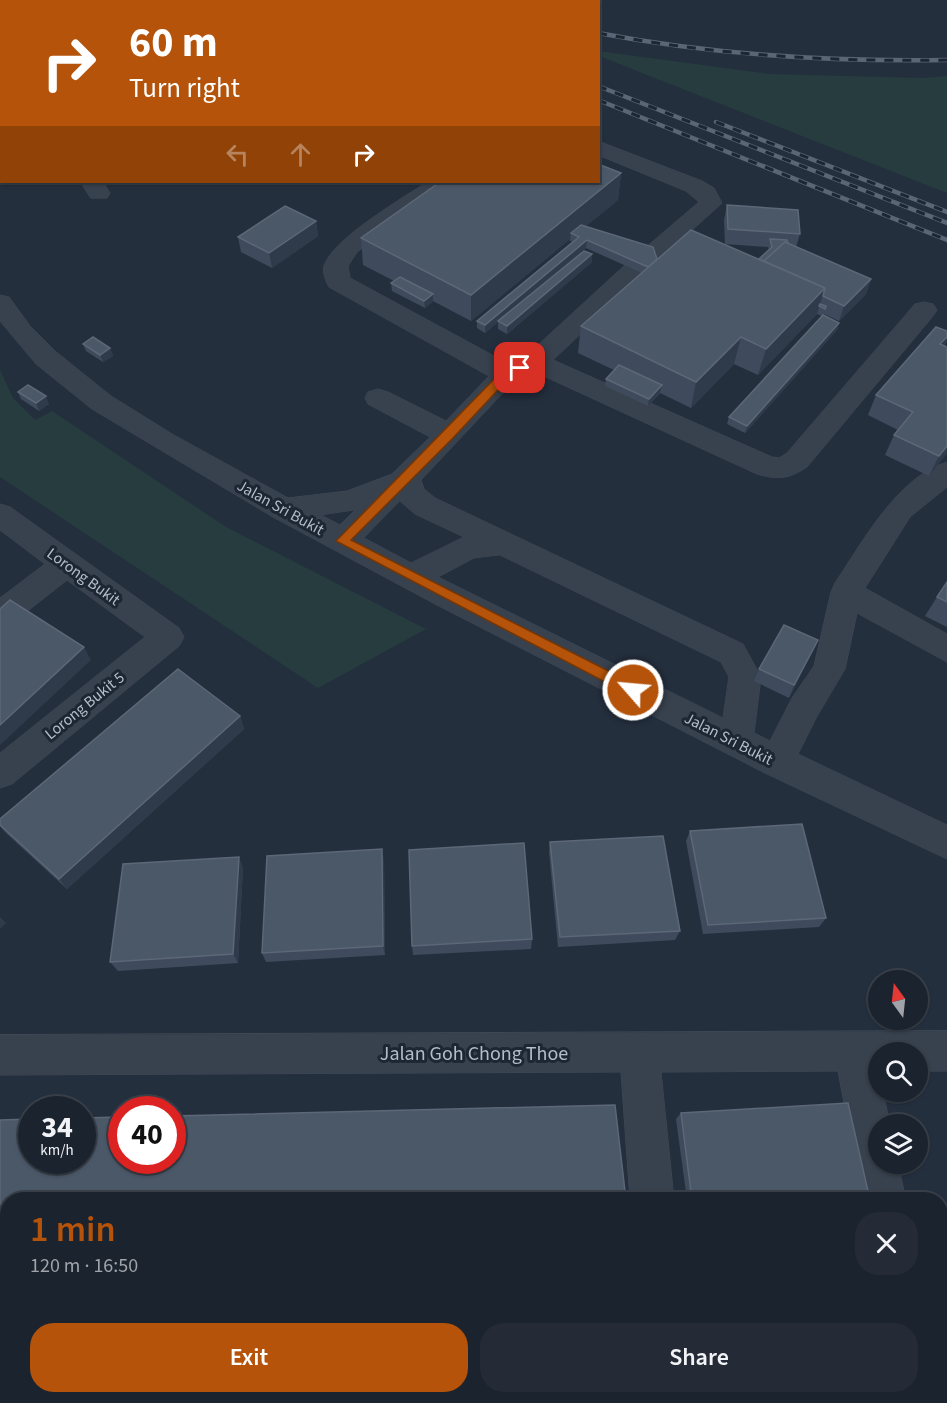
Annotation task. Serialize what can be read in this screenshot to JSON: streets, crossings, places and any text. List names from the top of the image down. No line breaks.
{"streets":{"street":["Jalan Sri Bukit","Lorong Bukit","Lorong Bukit 5","Jalan Goh Chong Thoe"]},"crossings":[["Lorong Bukit","Lorong Bukit 5"]],"north":"top","page":{"turn":["60 m","Turn right"],"speed":"34 km/h","limit":"40","heading":["1 min","120 m · 16:50"],"buttons":["Exit","Share"]}}
